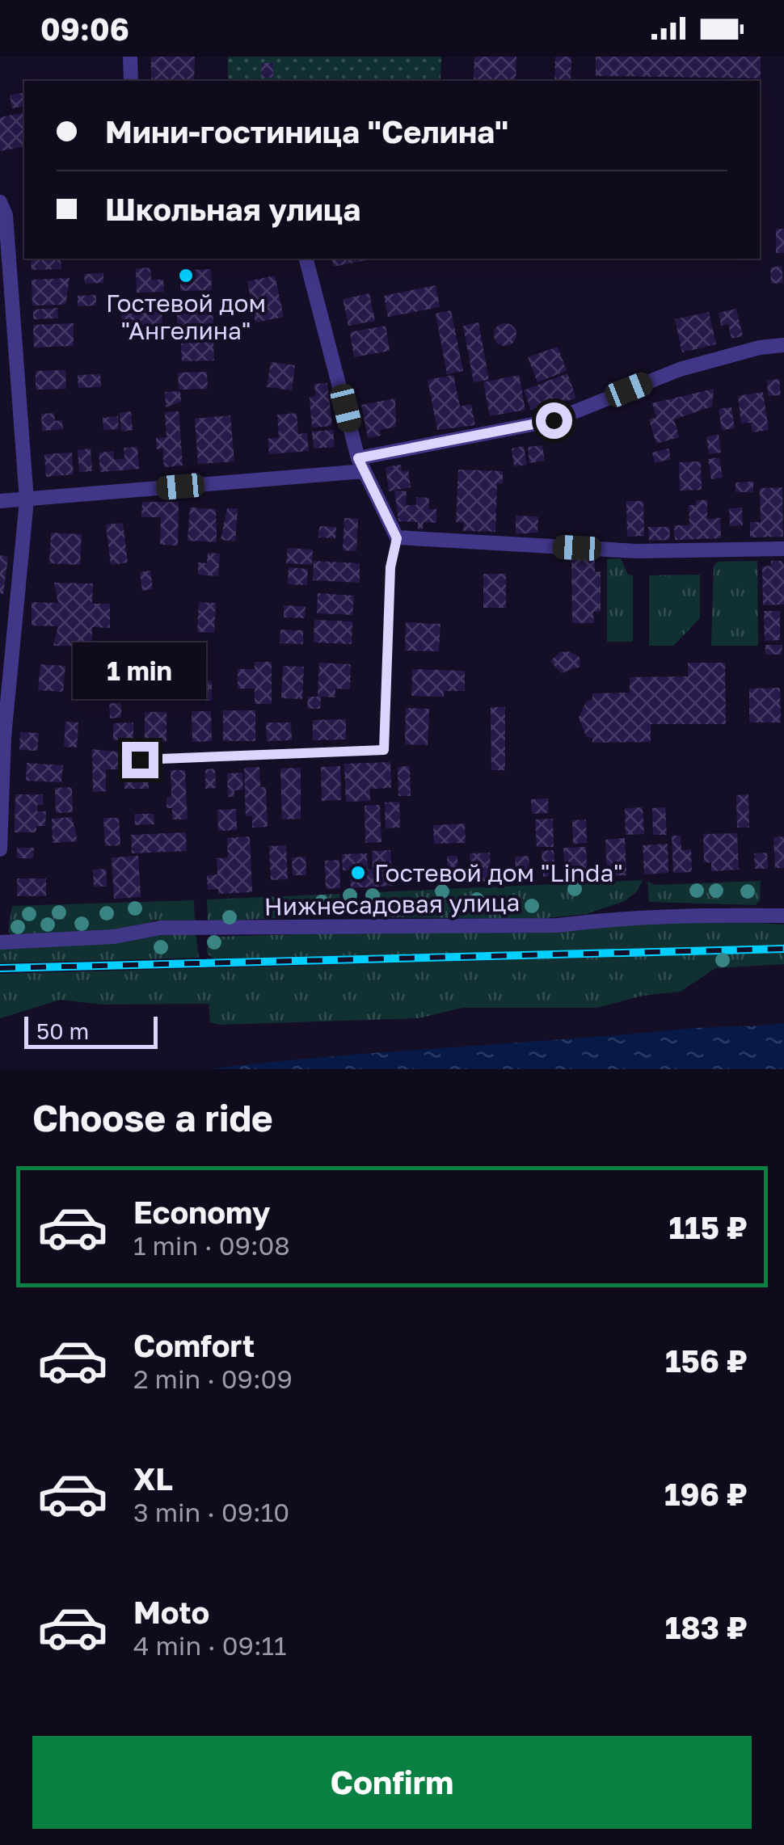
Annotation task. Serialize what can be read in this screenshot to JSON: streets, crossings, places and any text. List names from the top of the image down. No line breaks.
{"streets":{"street":["Нижнесадовая улица"]},"places":["Гостевой дом \"Ангелина\"","Гостевой дом \"Linda\""],"scale_bar":"50 m","page":{"status":"09:06","banner":["Мини-гостиница \"Селина\"","Школьная улица"],"bubble":"1 min","scale":"50 m","heading":"Choose a ride","list":[{"name":"Economy","note":"1 min · 09:08","value":"115 ₽"},{"name":"Comfort","note":"2 min · 09:09","value":"156 ₽"},{"name":"XL","note":"3 min · 09:10","value":"196 ₽"},{"name":"Moto","note":"4 min · 09:11","value":"183 ₽"}],"buttons":"Confirm"}}
